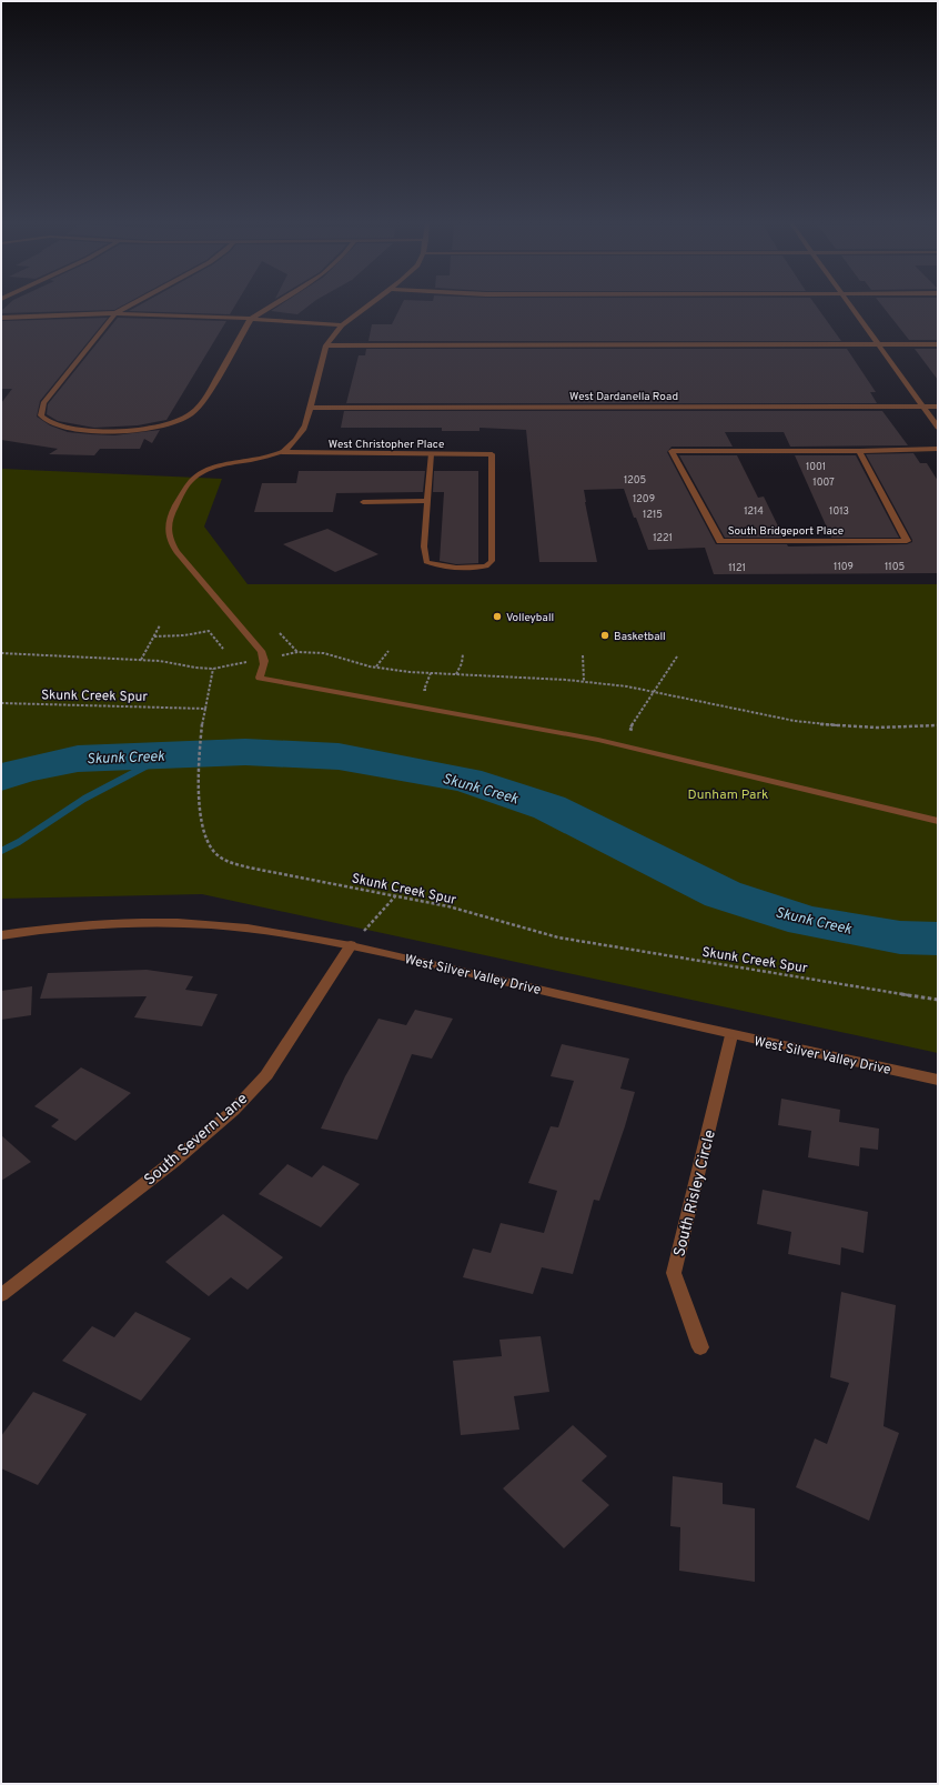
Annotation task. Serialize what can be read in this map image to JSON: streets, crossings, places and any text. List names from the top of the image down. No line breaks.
{"streets":{"street":["West Dardanella Road","West Christopher Place","South Bridgeport Place","West Silver Valley Drive","South Severn Lane","South Risley Circle"],"path":["Skunk Creek Spur"]},"crossings":[["West Silver Valley Drive","South Severn Lane"],["West Silver Valley Drive","South Risley Circle"]],"water":["Skunk Creek"],"parks":["Dunham Park"],"places":["Volleyball","Basketball"],"house_numbers":["1001","1205","1007","1209","1214","1013","1215","1221","1109","1105","1121"]}
